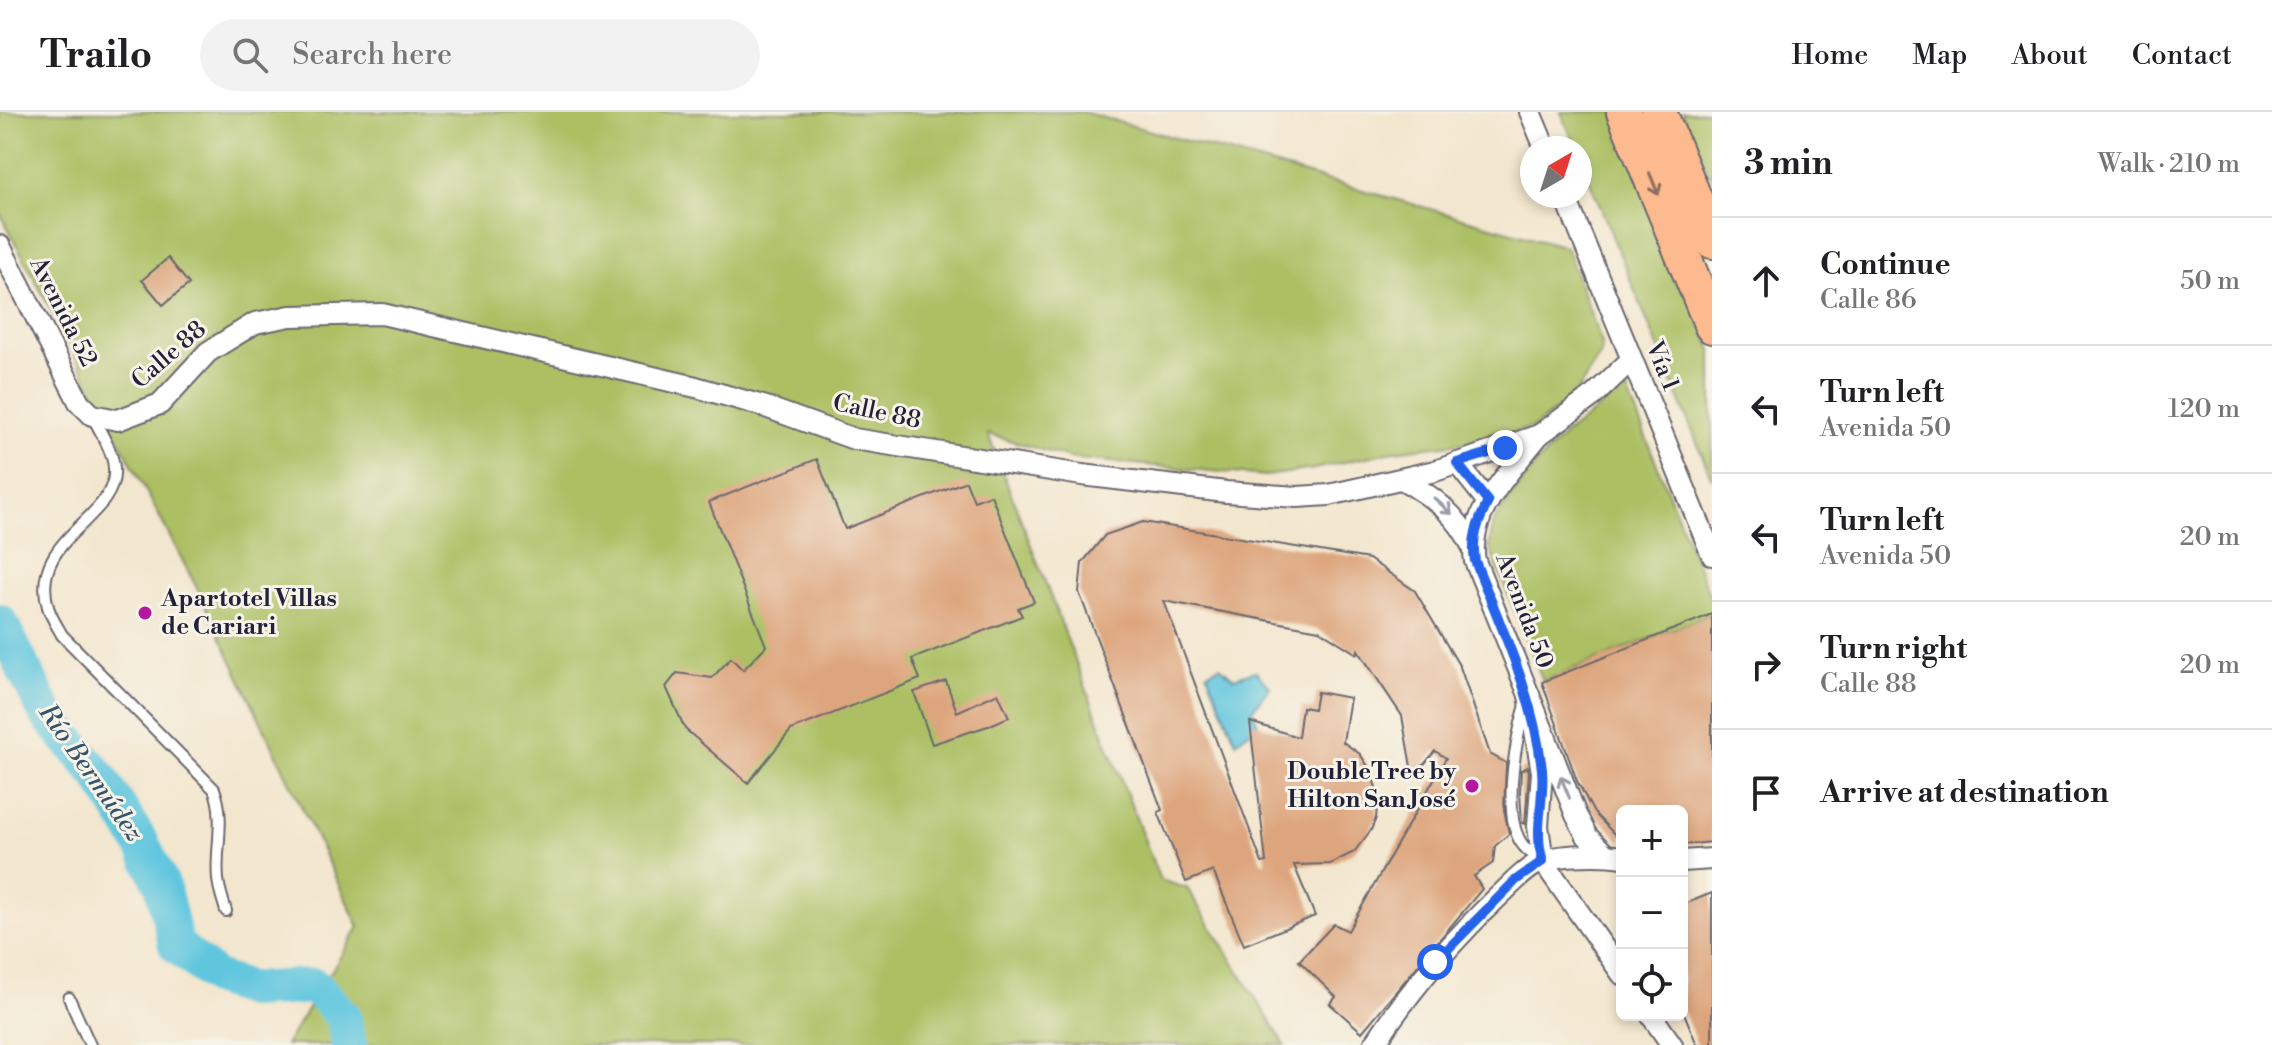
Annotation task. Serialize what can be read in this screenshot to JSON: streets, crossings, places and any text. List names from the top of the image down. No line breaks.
{"streets":{"street":["Avenida 52","Calle 88","Vía 1","Avenida 50"]},"crossings":[["Avenida 52","Calle 88"],["Calle 88","Vía 1"],["Calle 88","Avenida 50"]],"water":["Río Bermúdez"],"places":["Apartotel Villas de Cariari","DoubleTree by Hilton San José"],"north":"top right","page":{"header":"Trailo","search":"Search here","nav":["Home","Map","About","Contact"],"heading":["3 min","Walk · 210 m"],"list":[["Continue","Calle 86","50 m"],["Turn left","Avenida 50","120 m"],["Turn left","Avenida 50","20 m"],["Turn right","Calle 88","20 m"],"Arrive at destination"],"map_buttons":["+","−"]}}
